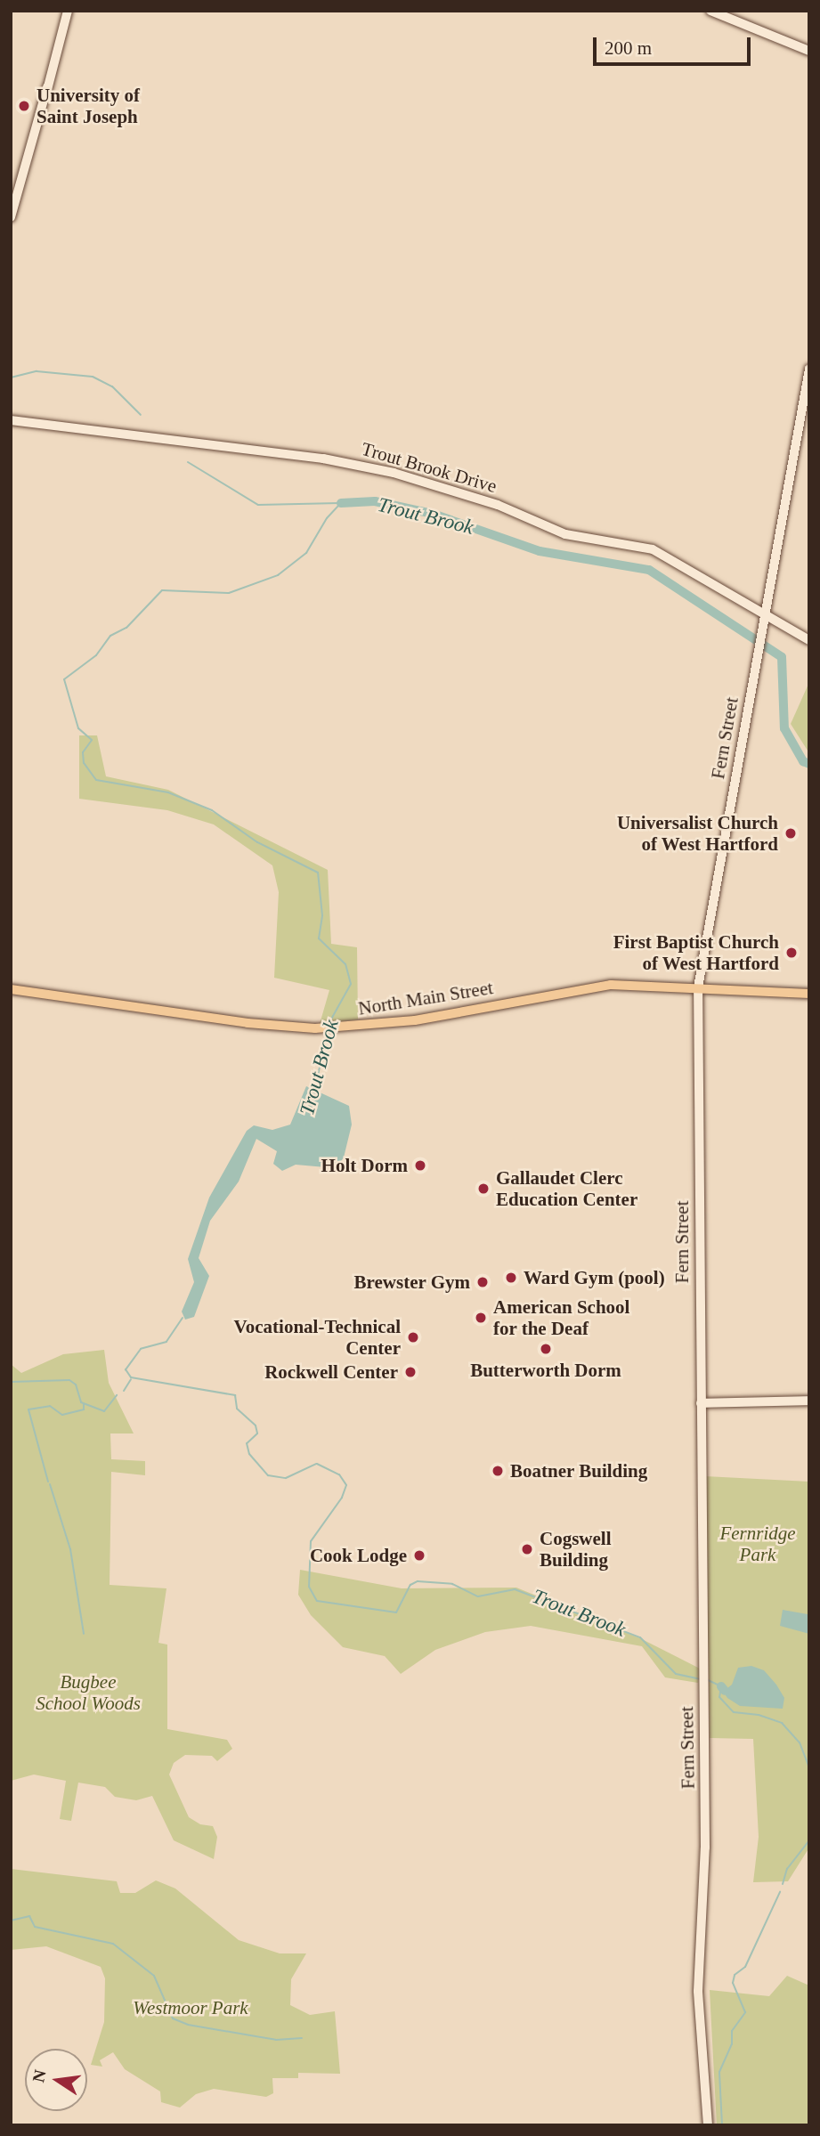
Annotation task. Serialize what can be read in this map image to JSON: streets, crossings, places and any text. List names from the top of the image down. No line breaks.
{"streets":{"main road":["North Main Street"],"street":["Trout Brook Drive","Fern Street"]},"crossings":[["Trout Brook Drive","Fern Street"],["Fern Street","North Main Street"]],"water":["Trout Brook"],"parks":["Fernridge Park","Bugbee School Woods","Westmoor Park"],"places":["University of Saint Joseph","Universalist Church of West Hartford","First Baptist Church of West Hartford","Holt Dorm","Gallaudet Clerc Education Center","Ward Gym (pool)","Brewster Gym","American School for the Deaf","Vocational-Technical Center","Butterworth Dorm","Rockwell Center","Boatner Building","Cogswell Building","Cook Lodge"],"scale_bar":"200 m","north":"left"}
